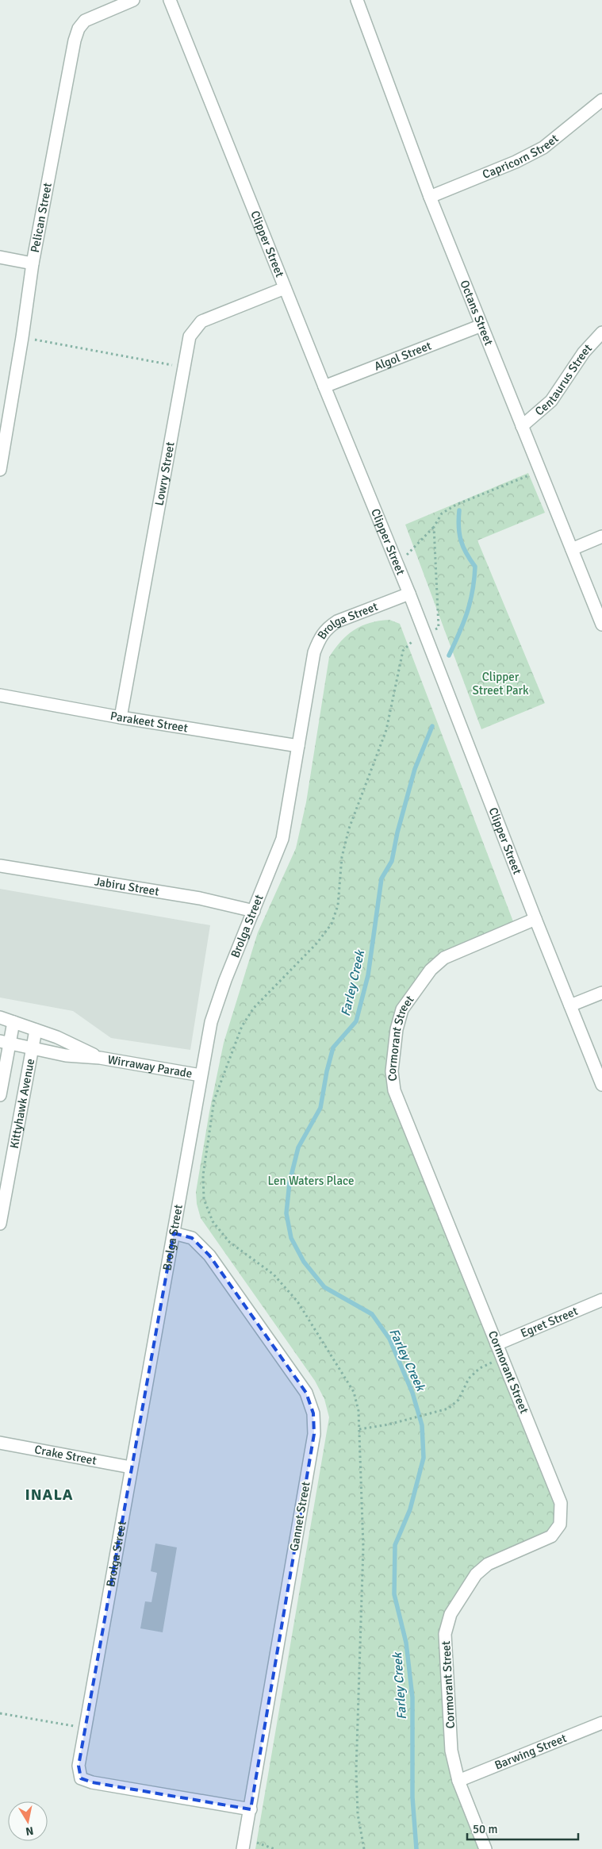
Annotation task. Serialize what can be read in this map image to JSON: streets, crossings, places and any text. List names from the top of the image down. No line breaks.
{"streets":{"street":["Capricorn Street","Pelican Street","Clipper Street","Octans Street","Algol Street","Centaurus Street","Lowry Street","Brolga Street","Parakeet Street","Jabiru Street","Cormorant Street","Wirraway Parade","Kittyhawk Avenue","Egret Street","Crake Street","Gannet Street","Barwing Street"]},"crossings":[["Capricorn Street","Octans Street"],["Clipper Street","Algol Street"],["Clipper Street","Lowry Street"],["Clipper Street","Brolga Street"],["Clipper Street","Cormorant Street"],["Octans Street","Algol Street"],["Octans Street","Centaurus Street"],["Lowry Street","Parakeet Street"],["Brolga Street","Parakeet Street"],["Brolga Street","Jabiru Street"],["Brolga Street","Wirraway Parade"],["Brolga Street","Crake Street"],["Brolga Street","Gannet Street"],["Cormorant Street","Egret Street"],["Cormorant Street","Barwing Street"],["Wirraway Parade","Kittyhawk Avenue"]],"districts":["INALA"],"water":["Farley Creek"],"parks":["Clipper Street Park","Len Waters Place"],"scale_bar":"50 m","north":"bottom"}
